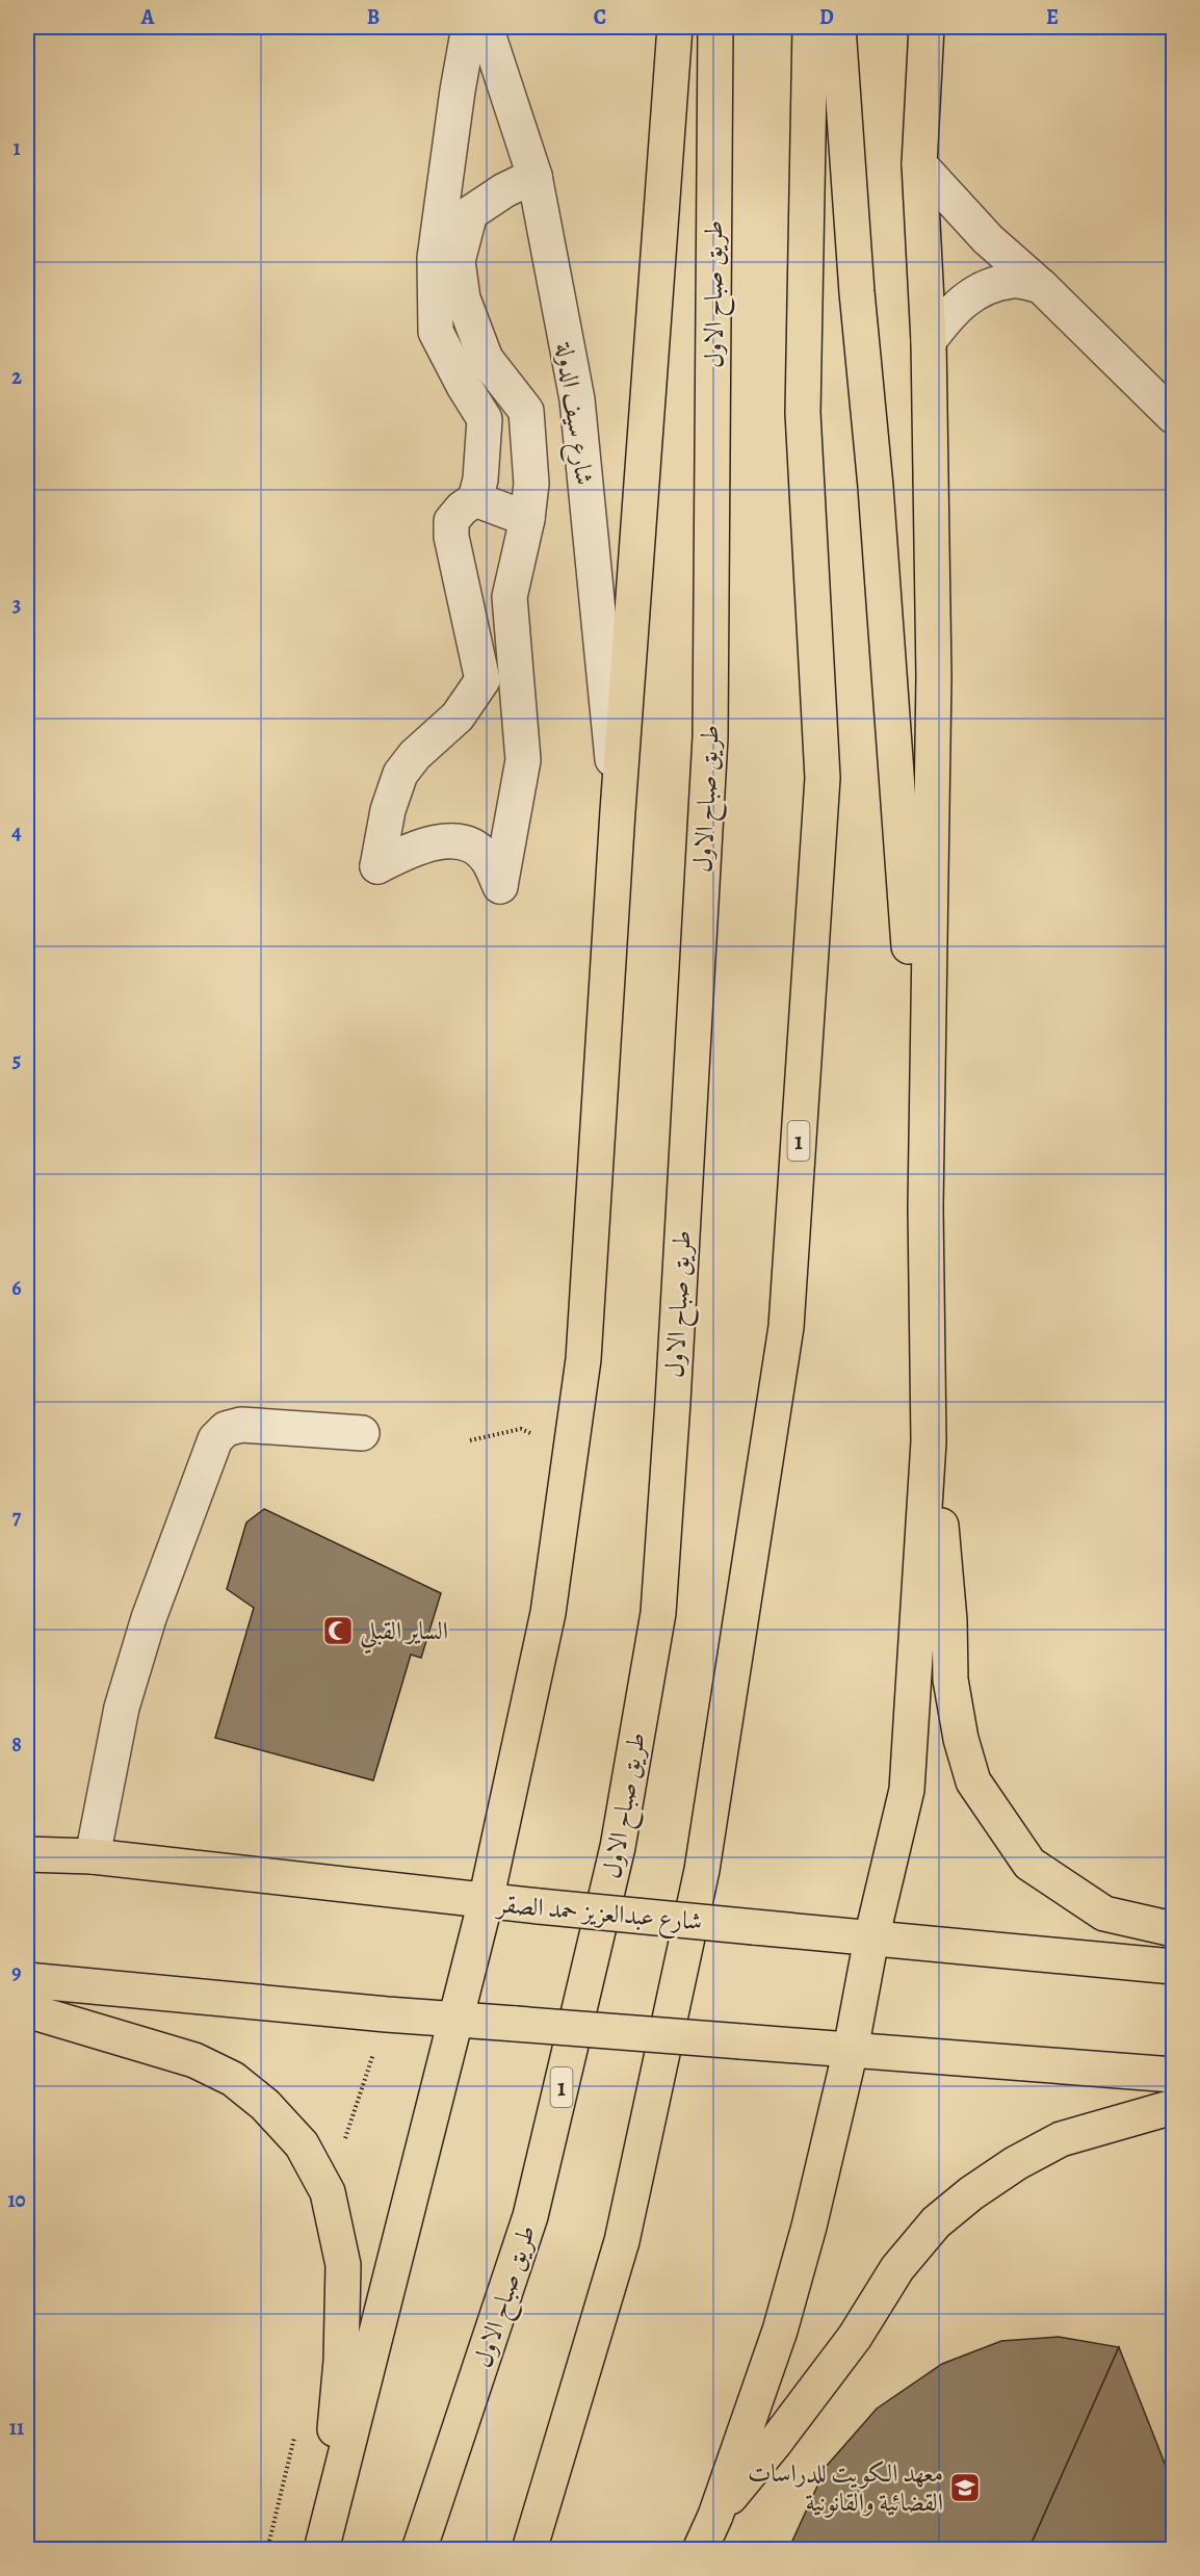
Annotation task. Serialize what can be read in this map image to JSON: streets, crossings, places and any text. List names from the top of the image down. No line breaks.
{"streets":{"main road":["طريق صباح الاول","1","شارع عبدالعزيز حمد الصقر"],"street":["شارع سيف الدولة"]},"places":{"mosque":["الساير القبلي"],"school or university":["معهد الكويت للدراسات القضائية والقانونية"]},"grid":{"columns":["A","B","C","D","E"],"rows":["1","2","3","4","5","6","7","8","9","10","11"]}}
